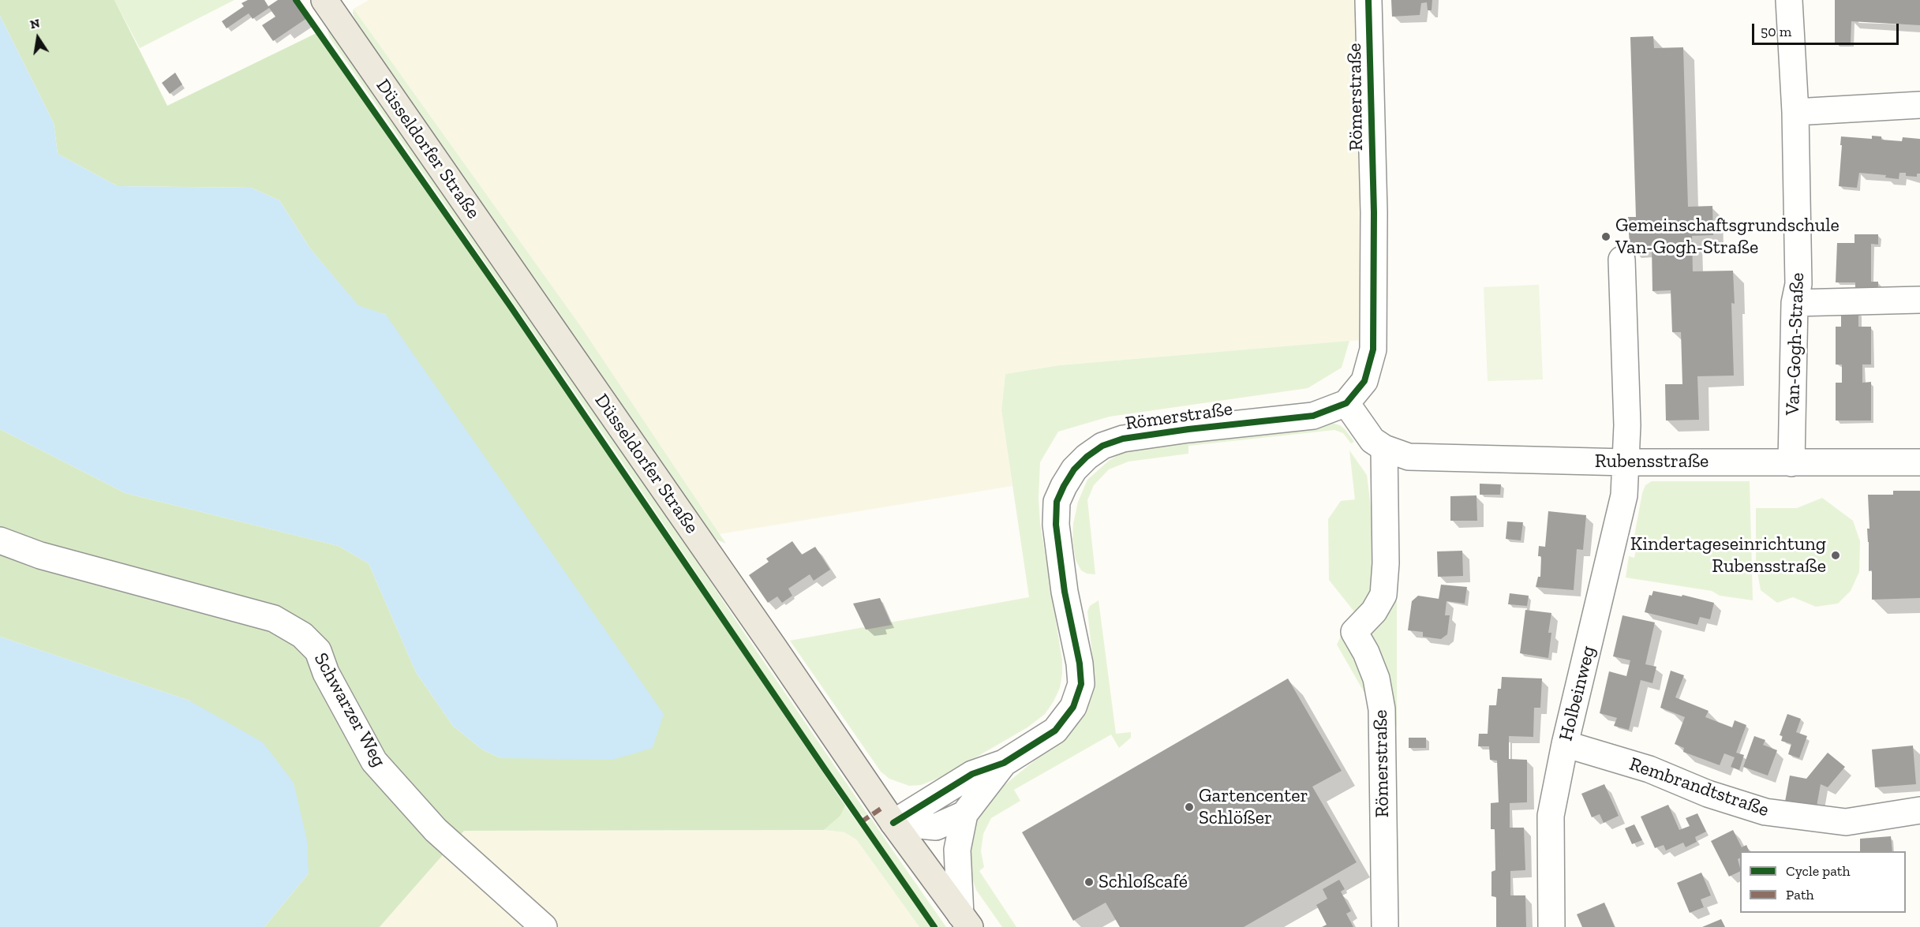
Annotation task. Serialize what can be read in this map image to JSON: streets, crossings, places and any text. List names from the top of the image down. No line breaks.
{"streets":{"main road":["Düsseldorfer Straße"],"street":["Römerstraße","Van-Gogh-Straße","Rubensstraße","Holbeinweg","Schwarzer Weg","Rembrandtstraße"]},"crossings":[["Römerstraße","Düsseldorfer Straße"],["Römerstraße","Rubensstraße"],["Van-Gogh-Straße","Rubensstraße"],["Rubensstraße","Holbeinweg"],["Holbeinweg","Rembrandtstraße"]],"places":["Gemeinschaftsgrundschule Van-Gogh-Straße","Kindertageseinrichtung Rubensstraße","Gartencenter Schlößer","Schloßcafé"],"legend":["Cycle path","Path"],"scale_bar":"50 m","north":"top"}
